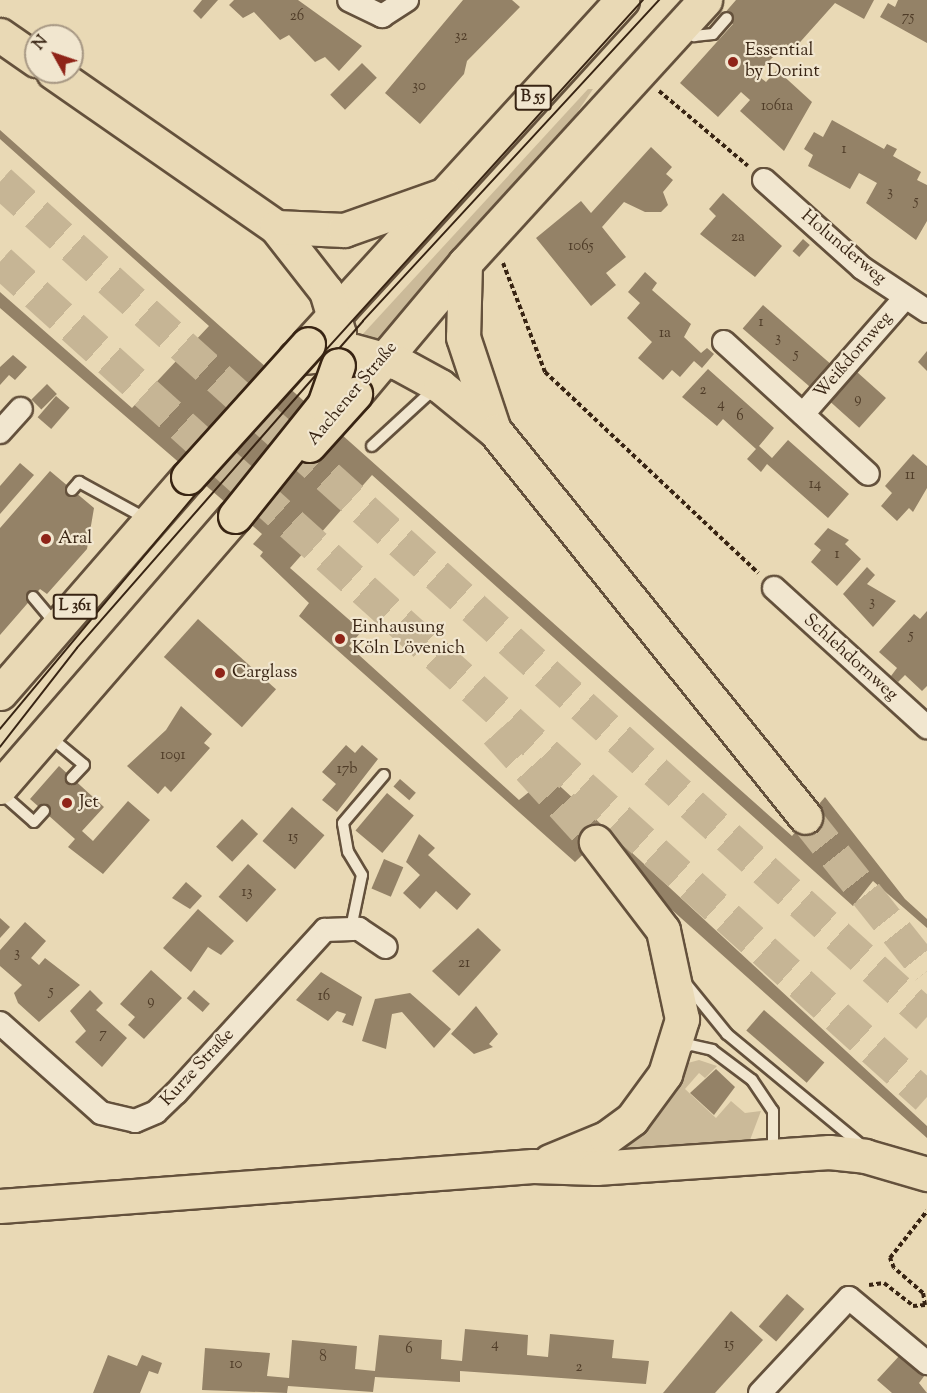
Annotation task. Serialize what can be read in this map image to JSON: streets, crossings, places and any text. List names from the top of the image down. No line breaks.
{"streets":{"main road":["B 55","Aachener Straße","L 361"],"street":["Holunderweg","Weißdornweg","Schlehdornweg","Kurze Straße"]},"crossings":[["B 55","L 361"],["Holunderweg","Weißdornweg"]],"places":["Essential by Dorint","Aral","Einhausung Köln Lövenich","Carglass","Jet"],"house_numbers":["26","75","32","30","1061a","1","3","5","2a","1065","1","1a","3","5","2","9","4","6","11","14","1","3","5","1091","17b","15","13","3","21","5","16","9","7","4","15","6","8","10","2"],"north":"top left"}
